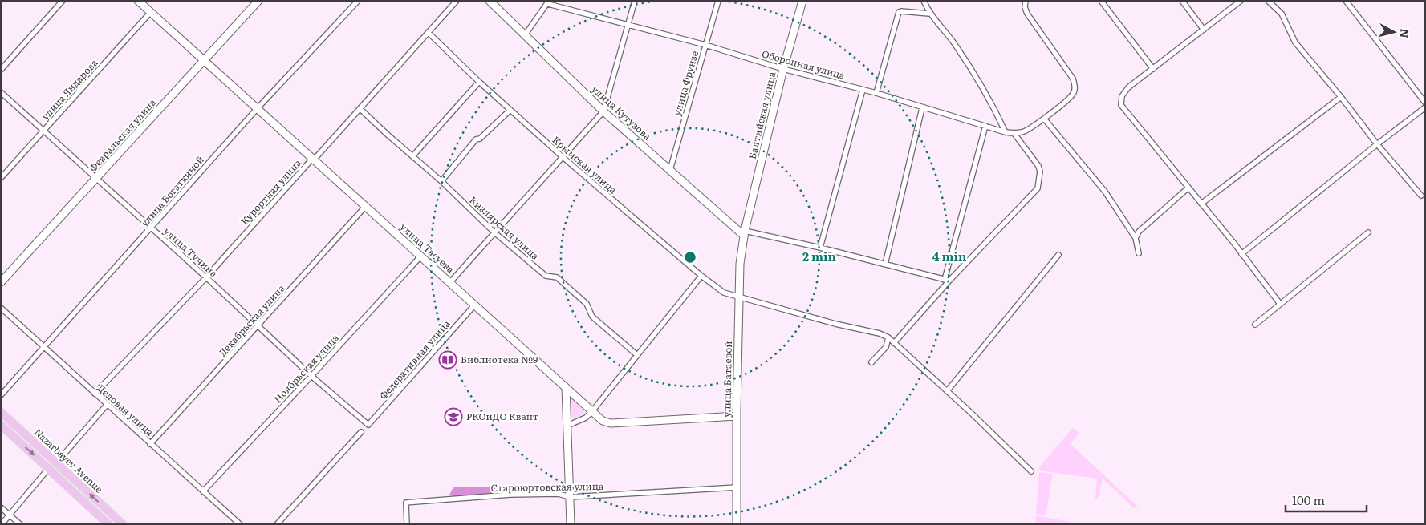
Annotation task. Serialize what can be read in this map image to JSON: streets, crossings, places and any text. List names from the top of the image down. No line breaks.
{"streets":{"main road":["Nazarbayev Avenue"],"street":["Оборонная улица","улица Фрунзе","улица Яндарова","улица Кутузова","Балтийская улица","Февральская улица","Крымская улица","улица Богаткиной","Курортная улица","Кизлярская улица","улица Тасуева","улица Тучина","Декабрьская улица","Федеративная улица","Ноябрьская улица","улица Батаевой","Деловая улица","Староюртовская улица"]},"crossings":[["Оборонная улица","улица Фрунзе"],["Оборонная улица","Балтийская улица"],["улица Фрунзе","улица Кутузова"],["улица Яндарова","улица Тасуева"],["улица Яндарова","улица Тучина"],["улица Кутузова","Балтийская улица"],["улица Кутузова","улица Батаевой"],["Балтийская улица","улица Батаевой"],["Февральская улица","улица Тасуева"],["Февральская улица","улица Тучина"],["Крымская улица","Курортная улица"],["Крымская улица","улица Батаевой"],["улица Богаткиной","улица Тасуева"],["улица Богаткиной","улица Тучина"],["улица Богаткиной","Деловая улица"],["Курортная улица","Кизлярская улица"],["Курортная улица","улица Тасуева"],["Курортная улица","улица Тучина"],["Курортная улица","Деловая улица"],["улица Тасуева","Декабрьская улица"],["улица Тасуева","Федеративная улица"],["улица Тасуева","Ноябрьская улица"],["улица Тасуева","улица Батаевой"],["улица Тучина","Декабрьская улица"],["улица Тучина","Федеративная улица"],["улица Тучина","Ноябрьская улица"],["Декабрьская улица","Деловая улица"],["Ноябрьская улица","Деловая улица"],["улица Батаевой","Староюртовская улица"]],"places":{"library":["Библиотека №9"],"school or university":["РКОиДО Квант"]},"scale_bar":"100 m","north":"right","rings":["2 min","4 min"]}
